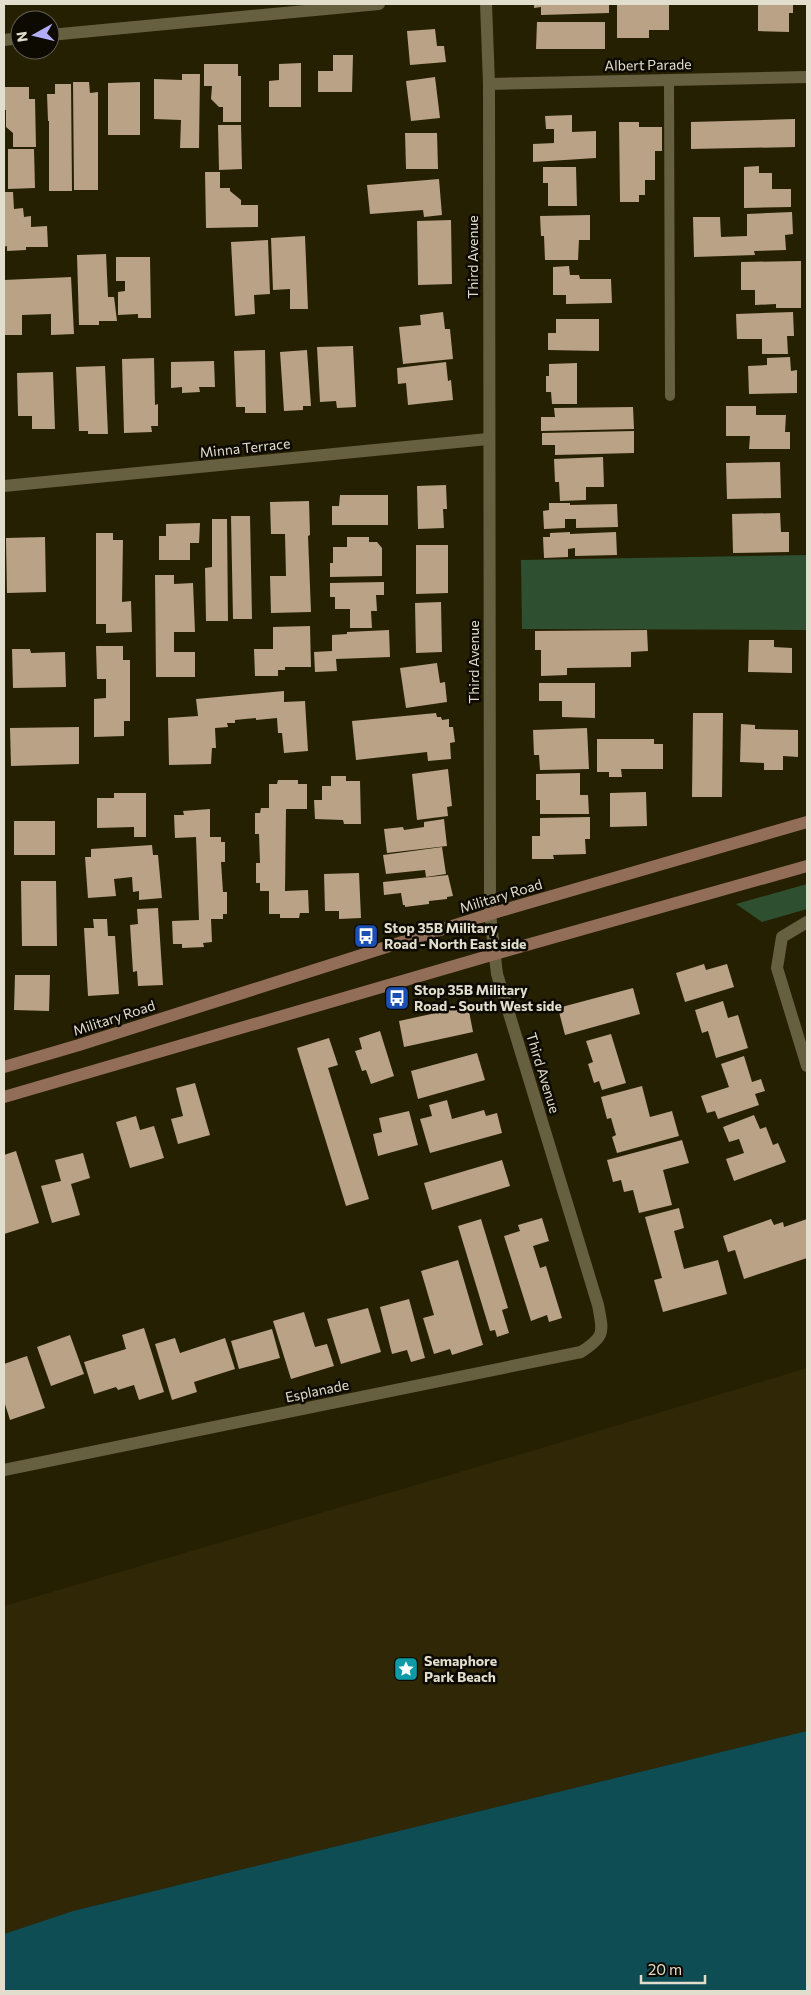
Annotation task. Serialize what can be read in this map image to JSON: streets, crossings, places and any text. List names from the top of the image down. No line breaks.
{"streets":{"main road":["Military Road"],"street":["Albert Parade","Third Avenue","Minna Terrace","Esplanade"]},"crossings":[["Albert Parade","Third Avenue"],["Third Avenue","Minna Terrace"],["Third Avenue","Military Road"],["Third Avenue","Esplanade"]],"places":{"bus stop":["Stop 35B Military Road - North East side","Stop 35B Military Road - South West side"],"place":["Semaphore Park Beach"]},"scale_bar":"20 m","north":"left"}
